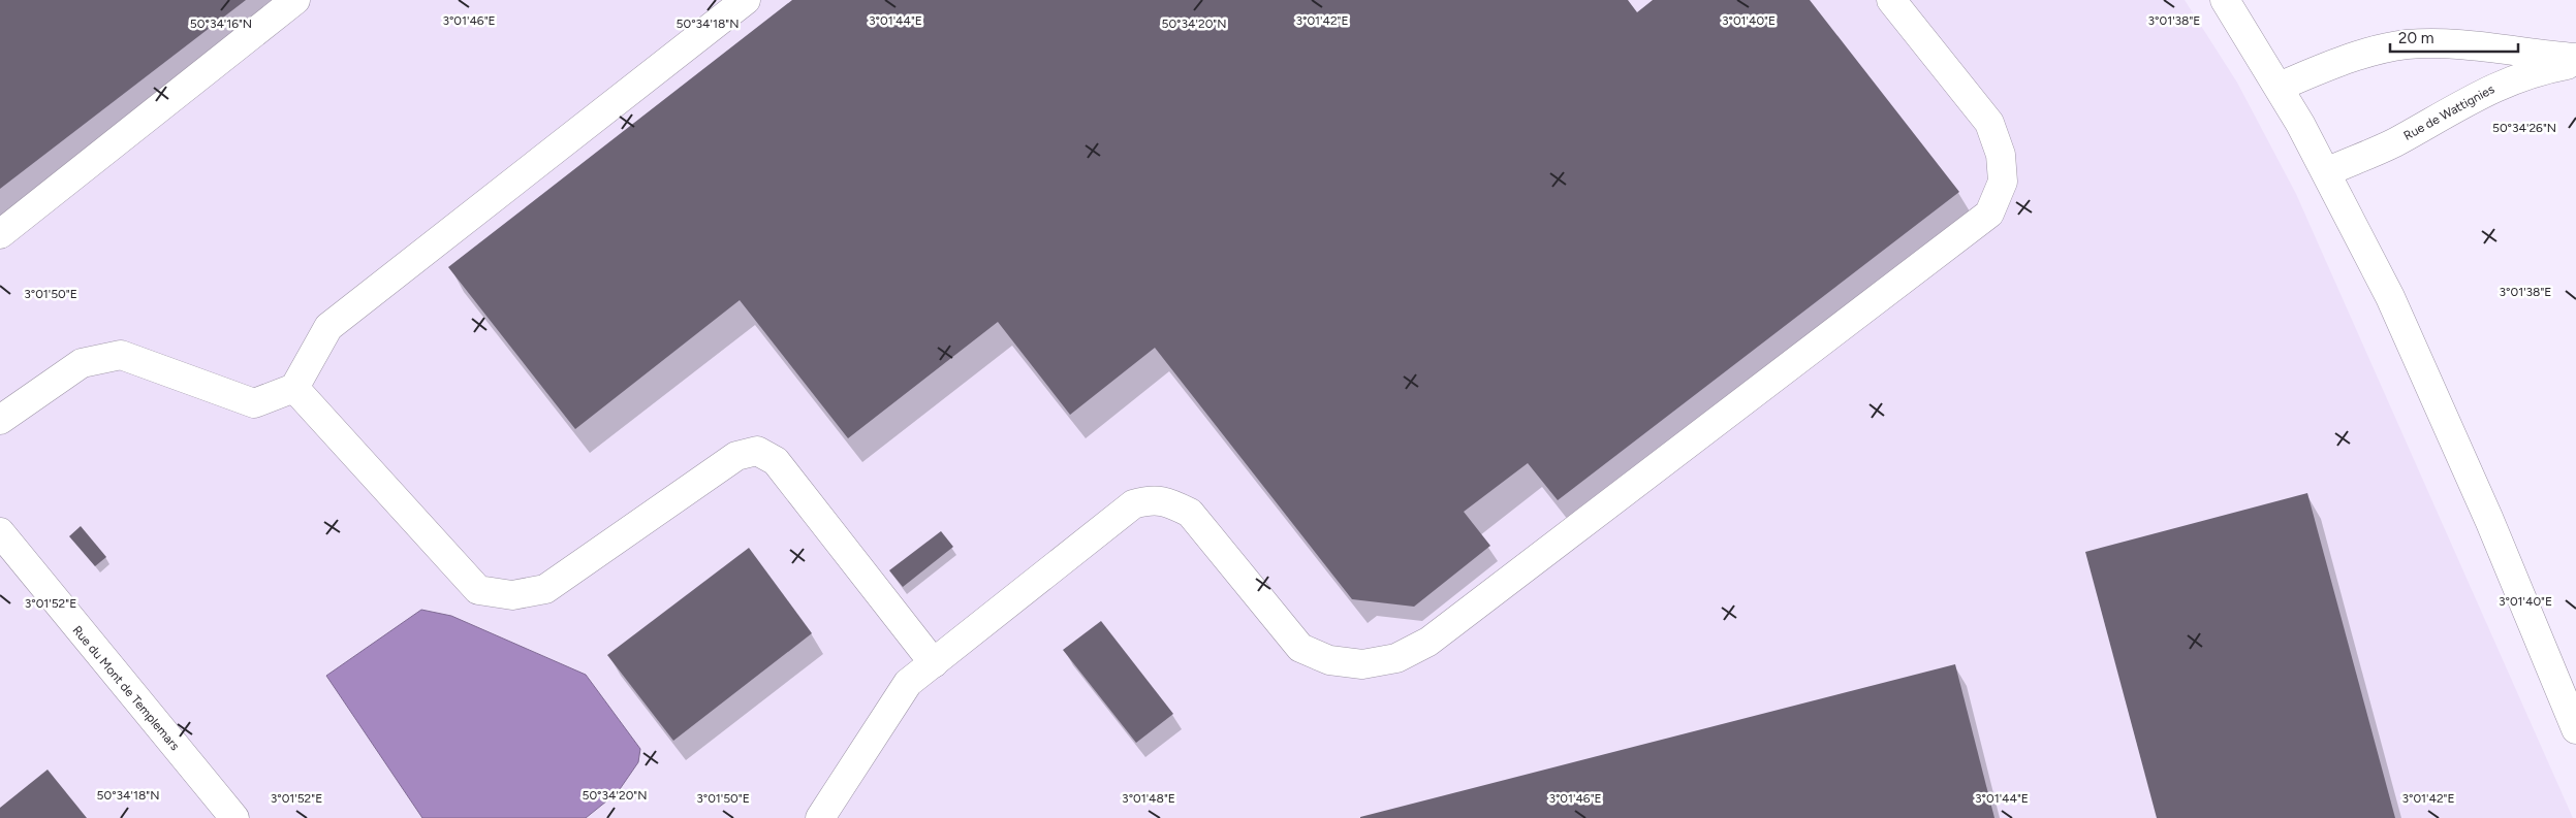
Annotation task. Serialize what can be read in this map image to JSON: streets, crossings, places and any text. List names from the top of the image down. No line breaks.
{"streets":{"street":["Rue de Wattignies","Rue du Mont de Templemars"]},"scale_bar":"20 m","coordinates":["3°01'46\"E","3°01'44\"E","3°01'42\"E","3°01'40\"E","3°01'38\"E","50°34'18\"N","50°34'20\"N","50°34'16\"N","50°34'26\"N","3°01'50\"E","3°01'52\"E","3°01'48\"E"]}
